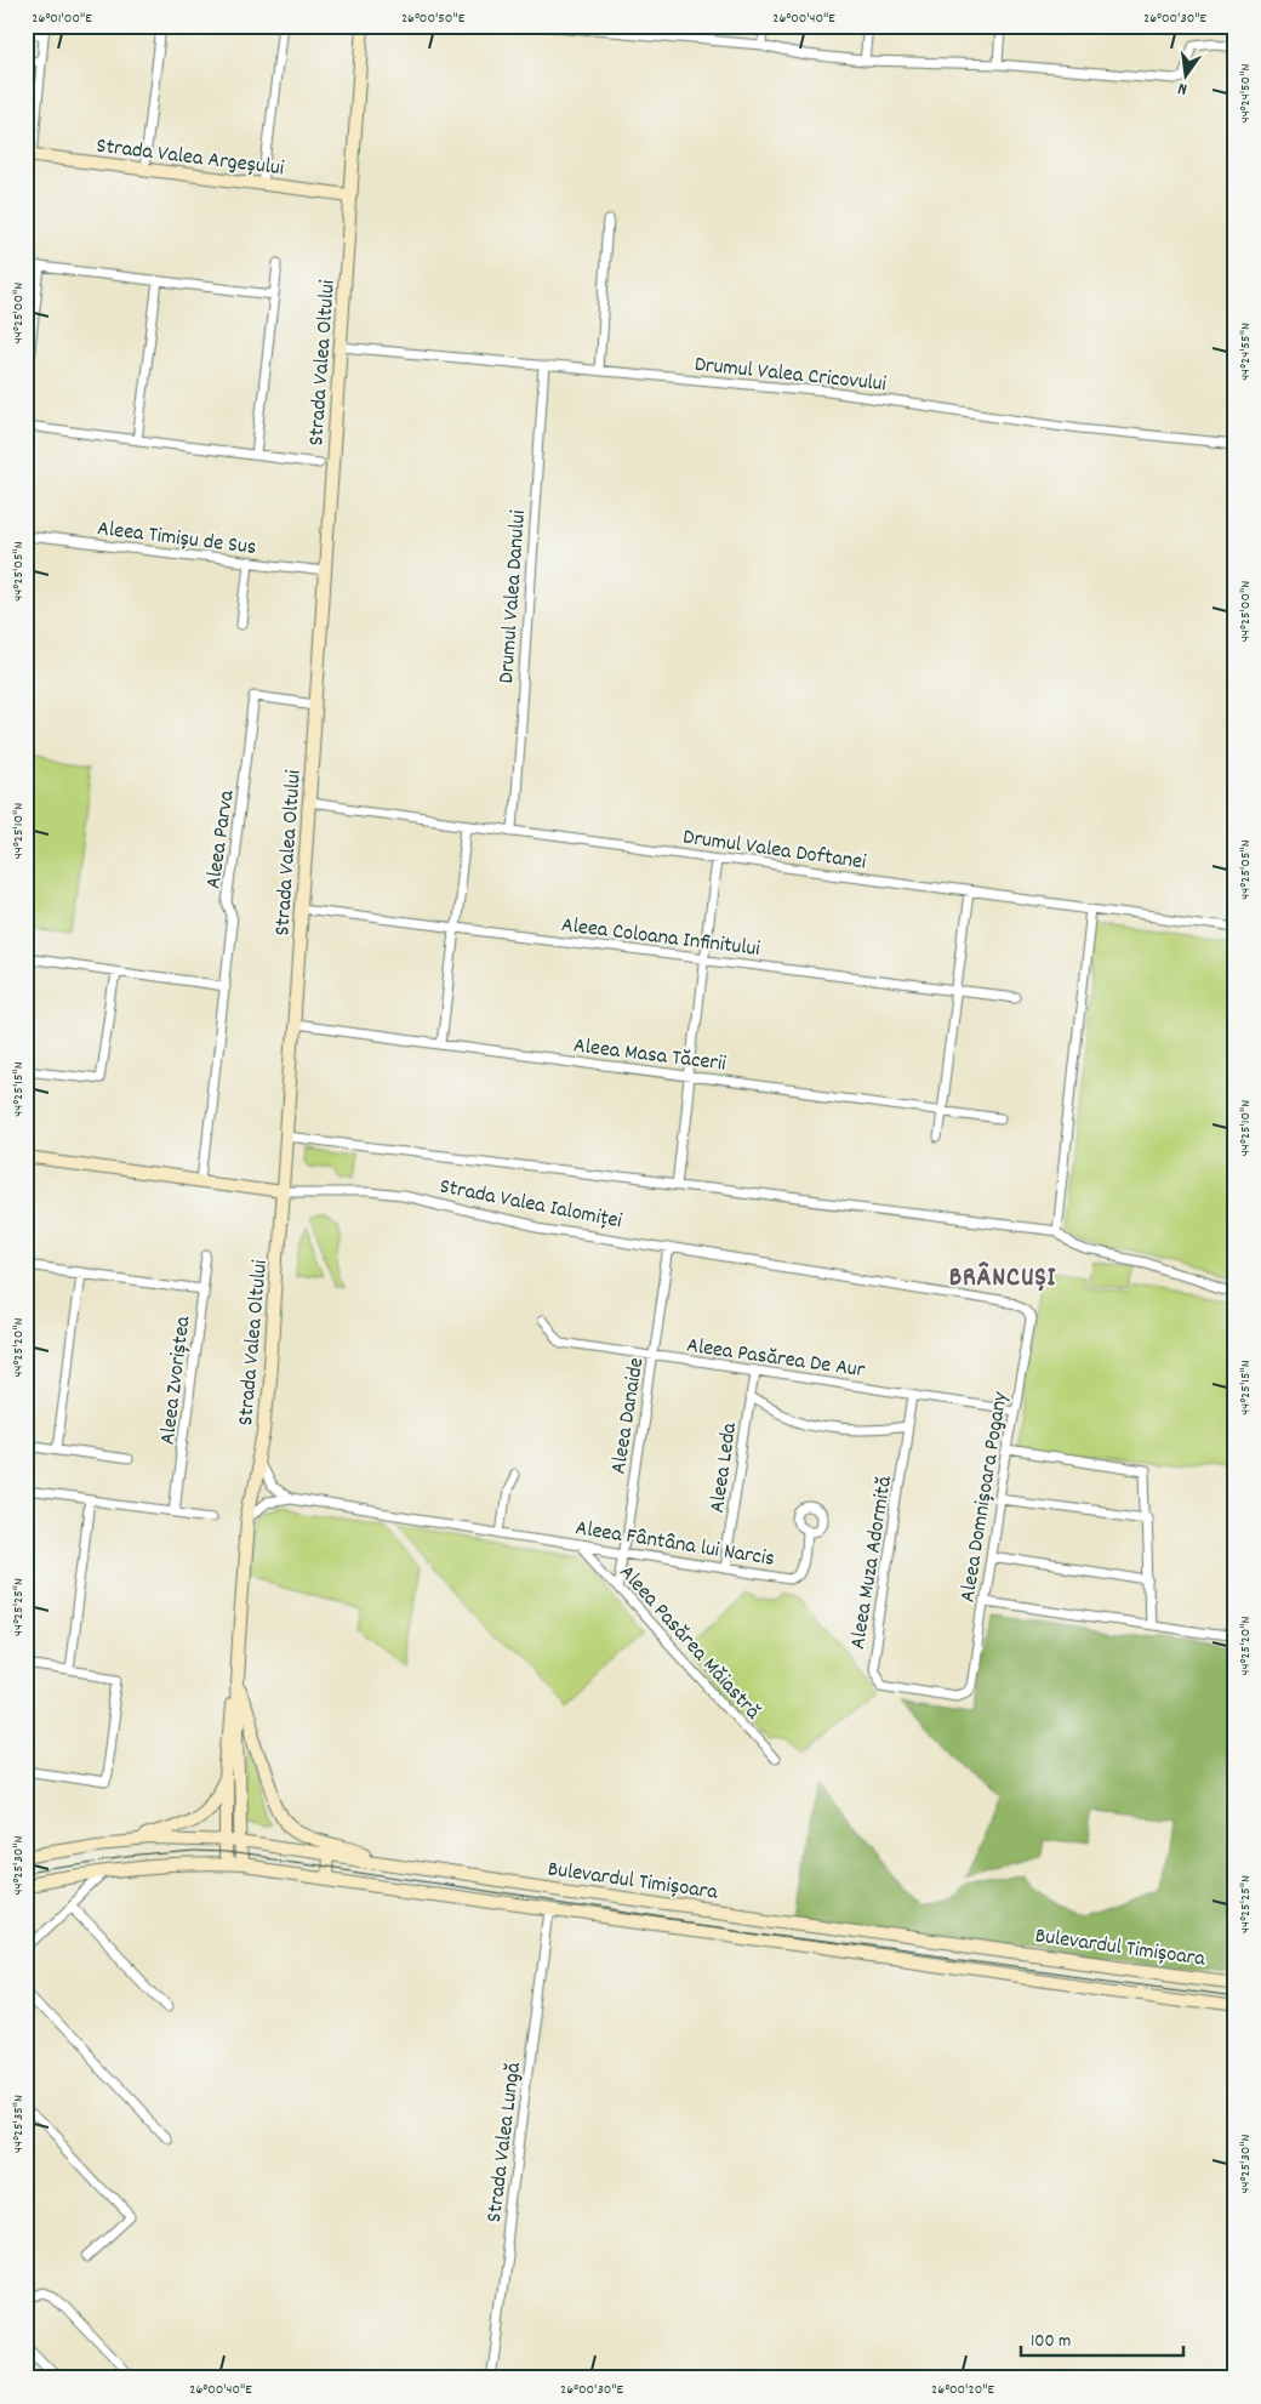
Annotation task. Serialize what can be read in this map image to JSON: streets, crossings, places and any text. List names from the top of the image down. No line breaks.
{"streets":{"main road":["Strada Valea Argeșului","Strada Valea Oltului","Strada Valea Ialomiței","Bulevardul Timișoara"],"street":["Drumul Valea Cricovului","Aleea Timișu de Sus","Drumul Valea Danului","Aleea Parva","Drumul Valea Doftanei","Aleea Coloana Infinitului","Aleea Masa Tăcerii","Aleea Pasărea De Aur","Aleea Zvoriștea","Aleea Danaide","Aleea Leda","Aleea Domnișoara Pogany","Aleea Fântâna lui Narcis","Aleea Muza Adormită","Aleea Pasărea Măiastră","Strada Valea Lungă"]},"crossings":[["Strada Valea Argeșului","Strada Valea Oltului"],["Strada Valea Oltului","Drumul Valea Cricovului"],["Strada Valea Oltului","Aleea Timișu de Sus"],["Strada Valea Oltului","Aleea Parva"],["Strada Valea Oltului","Drumul Valea Doftanei"],["Strada Valea Oltului","Aleea Coloana Infinitului"],["Strada Valea Oltului","Aleea Masa Tăcerii"],["Strada Valea Oltului","Strada Valea Ialomiței"],["Strada Valea Oltului","Aleea Fântâna lui Narcis"],["Strada Valea Oltului","Bulevardul Timișoara"],["Drumul Valea Cricovului","Drumul Valea Danului"],["Drumul Valea Danului","Drumul Valea Doftanei"],["Aleea Parva","Strada Valea Ialomiței"],["Strada Valea Ialomiței","Aleea Danaide"],["Strada Valea Ialomiței","Aleea Domnișoara Pogany"],["Aleea Pasărea De Aur","Aleea Danaide"],["Aleea Pasărea De Aur","Aleea Leda"],["Aleea Pasărea De Aur","Aleea Domnișoara Pogany"],["Aleea Pasărea De Aur","Aleea Muza Adormită"],["Aleea Danaide","Aleea Fântâna lui Narcis"],["Aleea Danaide","Aleea Pasărea Măiastră"],["Aleea Leda","Aleea Fântâna lui Narcis"],["Aleea Domnișoara Pogany","Aleea Muza Adormită"],["Aleea Fântâna lui Narcis","Aleea Pasărea Măiastră"],["Bulevardul Timișoara","Strada Valea Lungă"]],"districts":["BRÂNCUȘI"],"scale_bar":"100 m","north":"bottom","coordinates":["26°01'00\"E","26°00'50\"E","26°00'40\"E","26°00'30\"E","44°24'50\"N","44°25'00\"N","44°24'55\"N","44°25'05\"N","44°25'10\"N","44°25'15\"N","44°25'20\"N","44°25'25\"N","44°25'30\"N","44°25'35\"N","26°00'20\"E"]}
